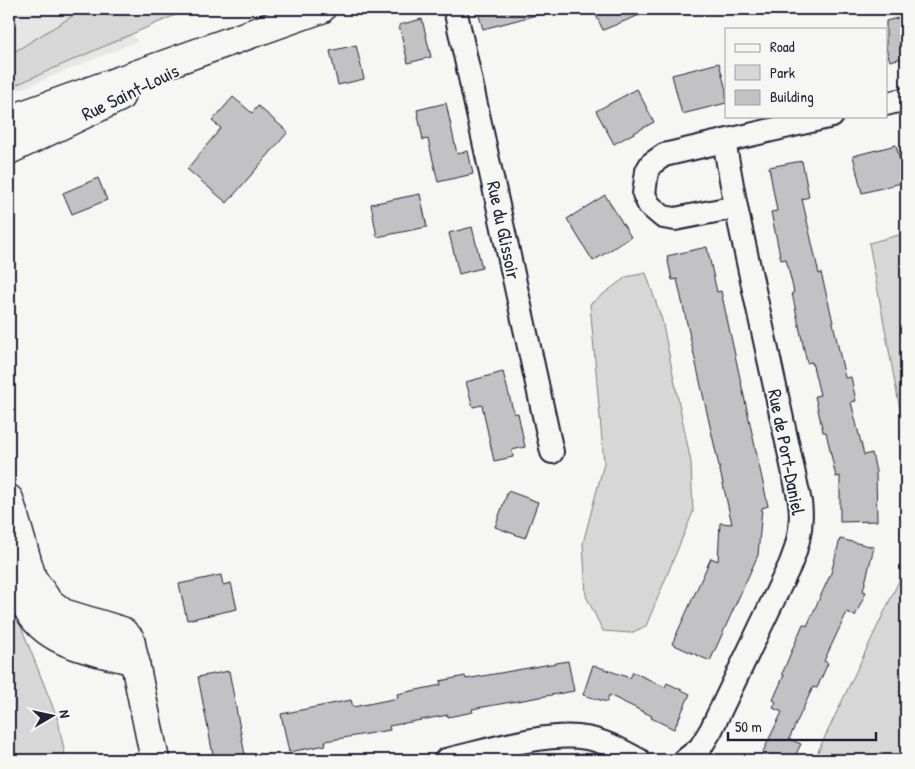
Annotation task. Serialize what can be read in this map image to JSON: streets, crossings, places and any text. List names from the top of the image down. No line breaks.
{"streets":{"main road":["Rue Saint-Louis"],"street":["Rue du Glissoir","Rue de Port-Daniel"]},"legend":["Road","Park","Building"],"scale_bar":"50 m","north":"right"}
